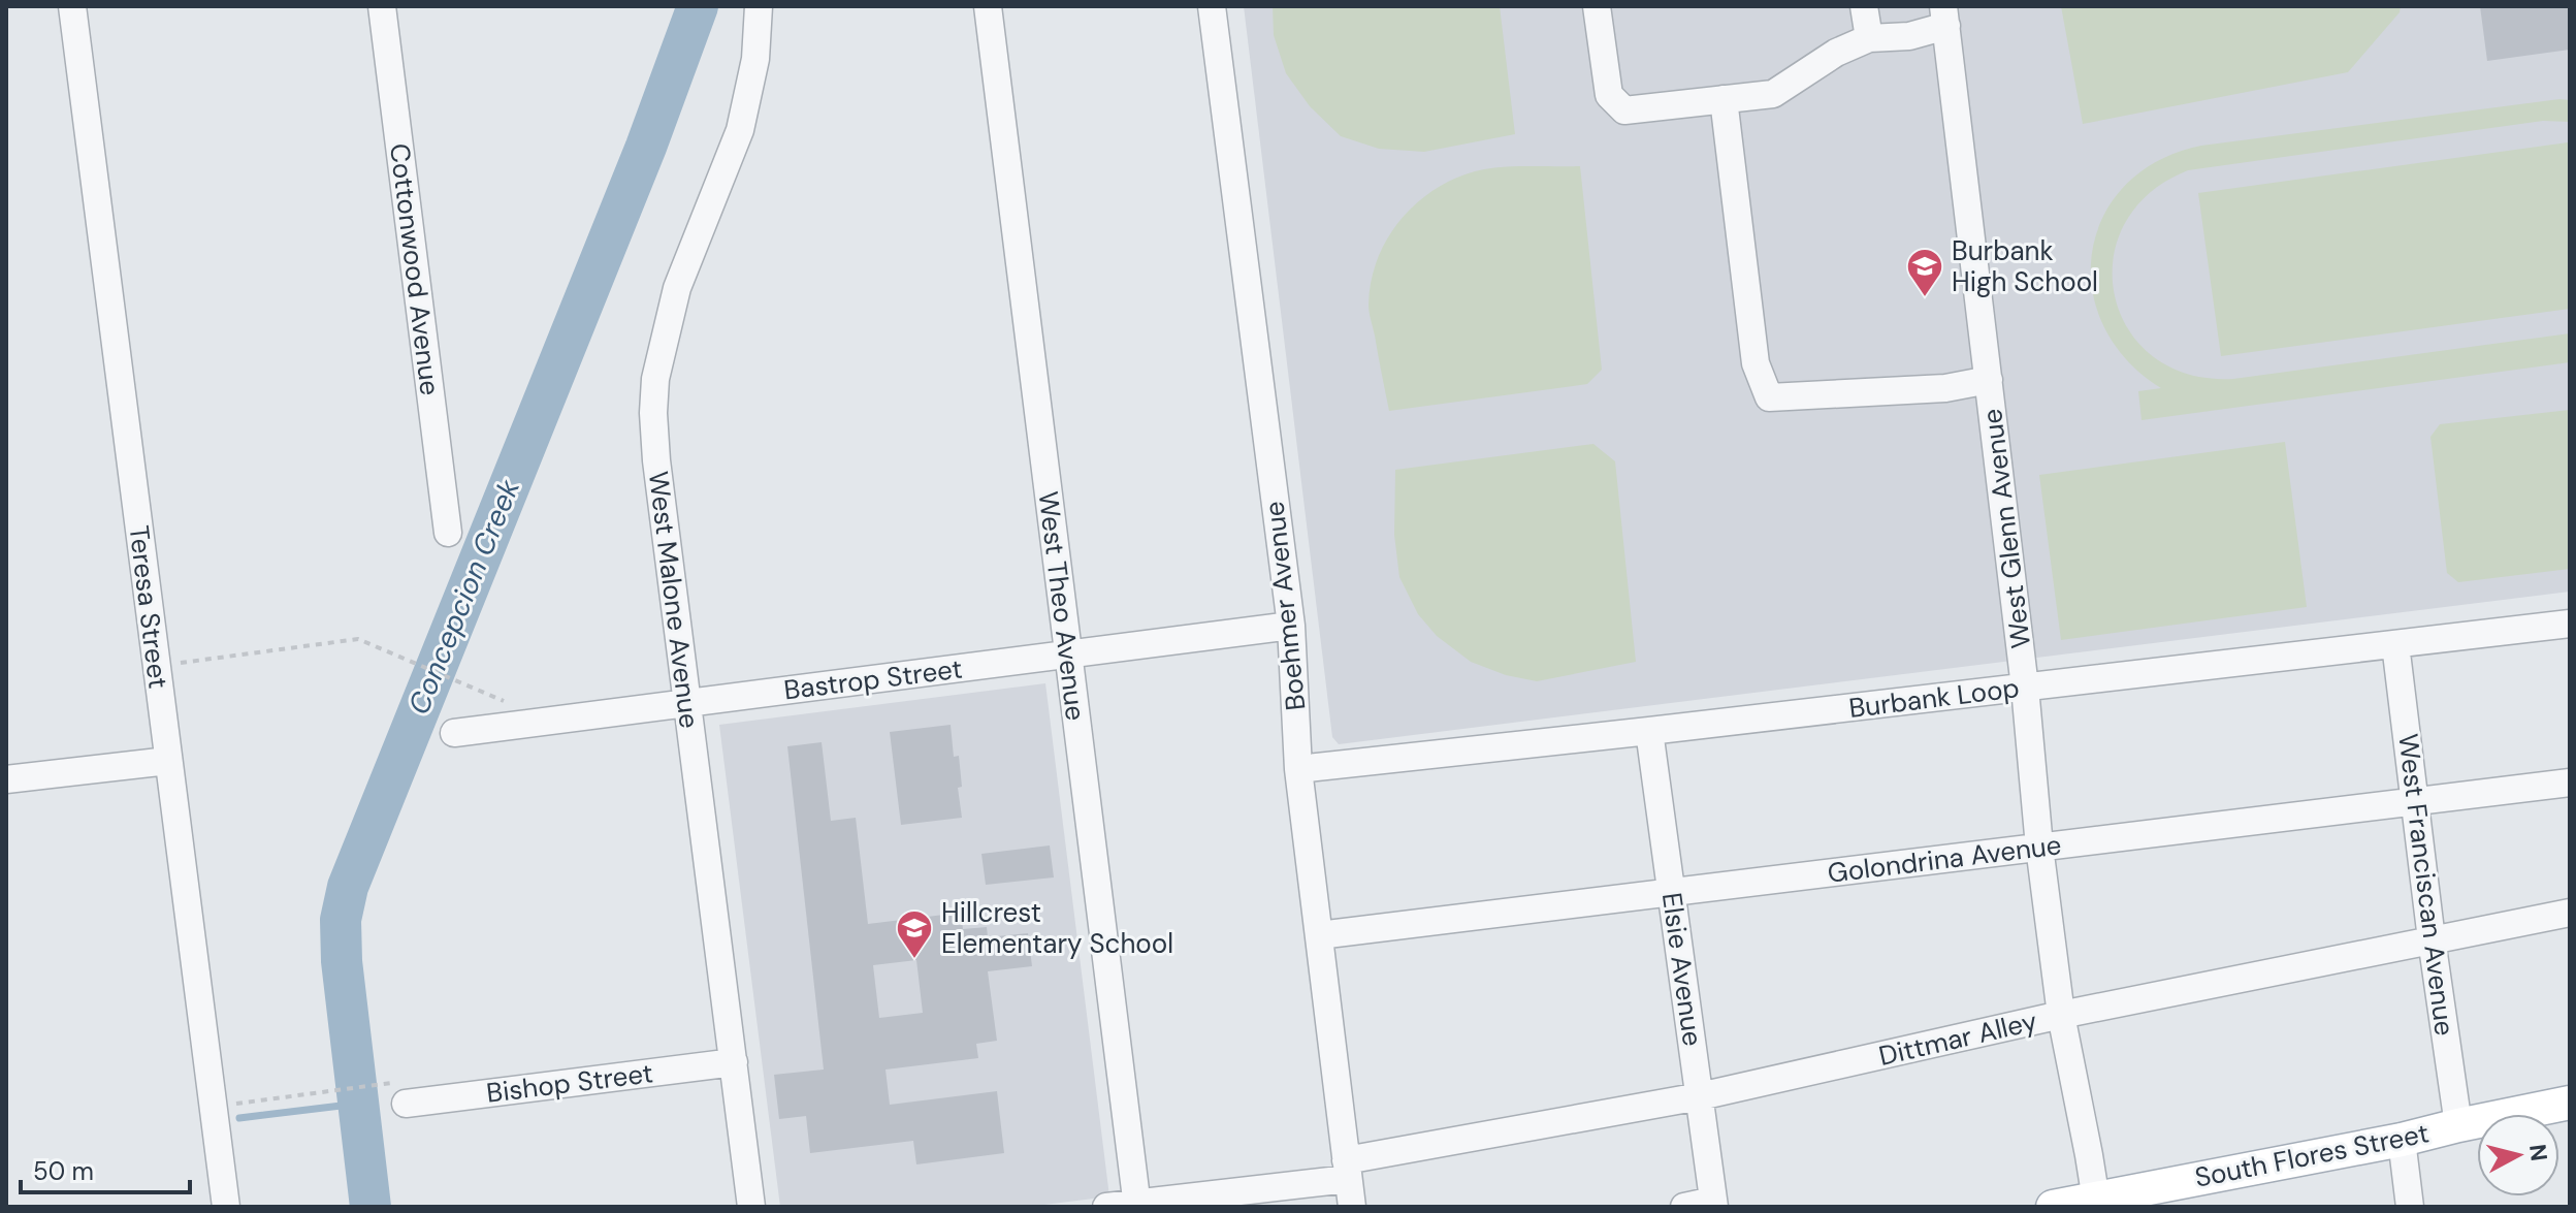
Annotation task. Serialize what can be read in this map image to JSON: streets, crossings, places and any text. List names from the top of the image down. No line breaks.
{"streets":{"main road":["South Flores Street"],"street":["Cottonwood Avenue","West Glenn Avenue","West Malone Avenue","West Theo Avenue","Boehmer Avenue","Teresa Street","Bastrop Street","Burbank Loop","Golondrina Avenue","West Franciscan Avenue","Elsie Avenue","Dittmar Alley","Bishop Street"]},"crossings":[["West Glenn Avenue","Burbank Loop"],["West Glenn Avenue","Golondrina Avenue"],["West Glenn Avenue","Dittmar Alley"],["West Glenn Avenue","South Flores Street"],["West Malone Avenue","Bastrop Street"],["West Malone Avenue","Bishop Street"],["West Theo Avenue","Bastrop Street"],["West Theo Avenue","Dittmar Alley"],["Boehmer Avenue","Bastrop Street"],["Boehmer Avenue","Burbank Loop"],["Boehmer Avenue","Golondrina Avenue"],["Boehmer Avenue","Dittmar Alley"],["Burbank Loop","West Franciscan Avenue"],["Burbank Loop","Elsie Avenue"],["Golondrina Avenue","West Franciscan Avenue"],["Golondrina Avenue","Elsie Avenue"],["West Franciscan Avenue","Dittmar Alley"],["West Franciscan Avenue","South Flores Street"],["Elsie Avenue","Dittmar Alley"]],"water":["Concepcion Creek"],"places":{"school or university":["Burbank High School","Hillcrest Elementary School"]},"scale_bar":"50 m","north":"right"}
